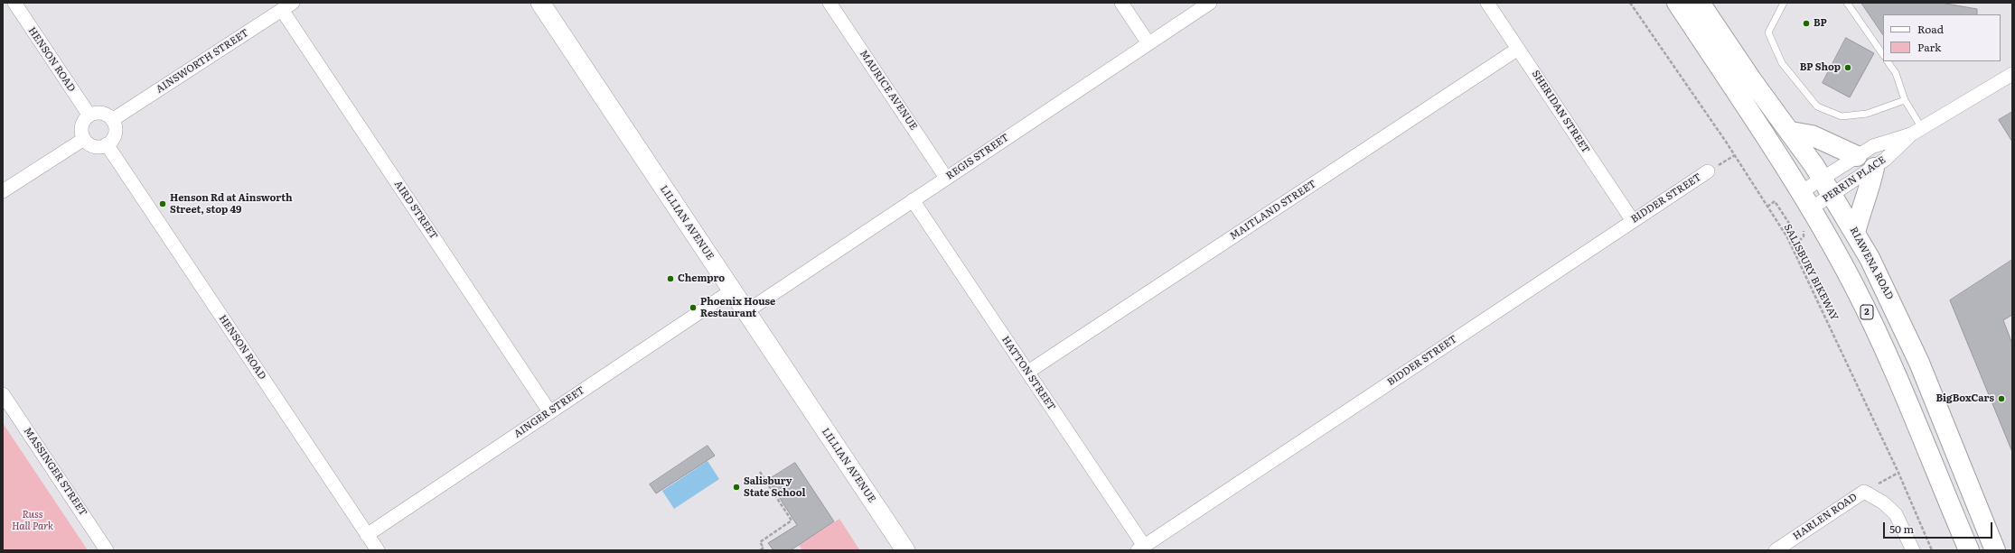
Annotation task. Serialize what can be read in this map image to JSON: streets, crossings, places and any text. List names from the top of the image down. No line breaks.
{"streets":{"highway":["RIAWENA ROAD","2"],"street":["HENSON ROAD","AINSWORTH STREET","MAURICE AVENUE","SHERIDAN STREET","REGIS STREET","PERRIN PLACE","BIDDER STREET","AIRD STREET","MAITLAND STREET","LILLIAN AVENUE","HATTON STREET","AINGER STREET","MASSINGER STREET","HARLEN ROAD"],"path":["SALISBURY BIKEWAY"]},"crossings":[["HENSON ROAD","AINSWORTH STREET"],["HENSON ROAD","AINGER STREET"],["AINSWORTH STREET","AIRD STREET"],["MAURICE AVENUE","REGIS STREET"],["SHERIDAN STREET","BIDDER STREET"],["SHERIDAN STREET","MAITLAND STREET"],["REGIS STREET","LILLIAN AVENUE"],["REGIS STREET","HATTON STREET"],["PERRIN PLACE","RIAWENA ROAD"],["PERRIN PLACE","2"],["BIDDER STREET","HATTON STREET"],["AIRD STREET","AINGER STREET"],["MAITLAND STREET","HATTON STREET"],["LILLIAN AVENUE","AINGER STREET"]],"parks":["Russ Hall Park"],"places":["BP","BP Shop","Henson Rd at Ainsworth Street, stop 49","Chempro","Phoenix House Restaurant","BigBoxCars","Salisbury State School"],"legend":["Road","Park"],"scale_bar":"50 m"}
